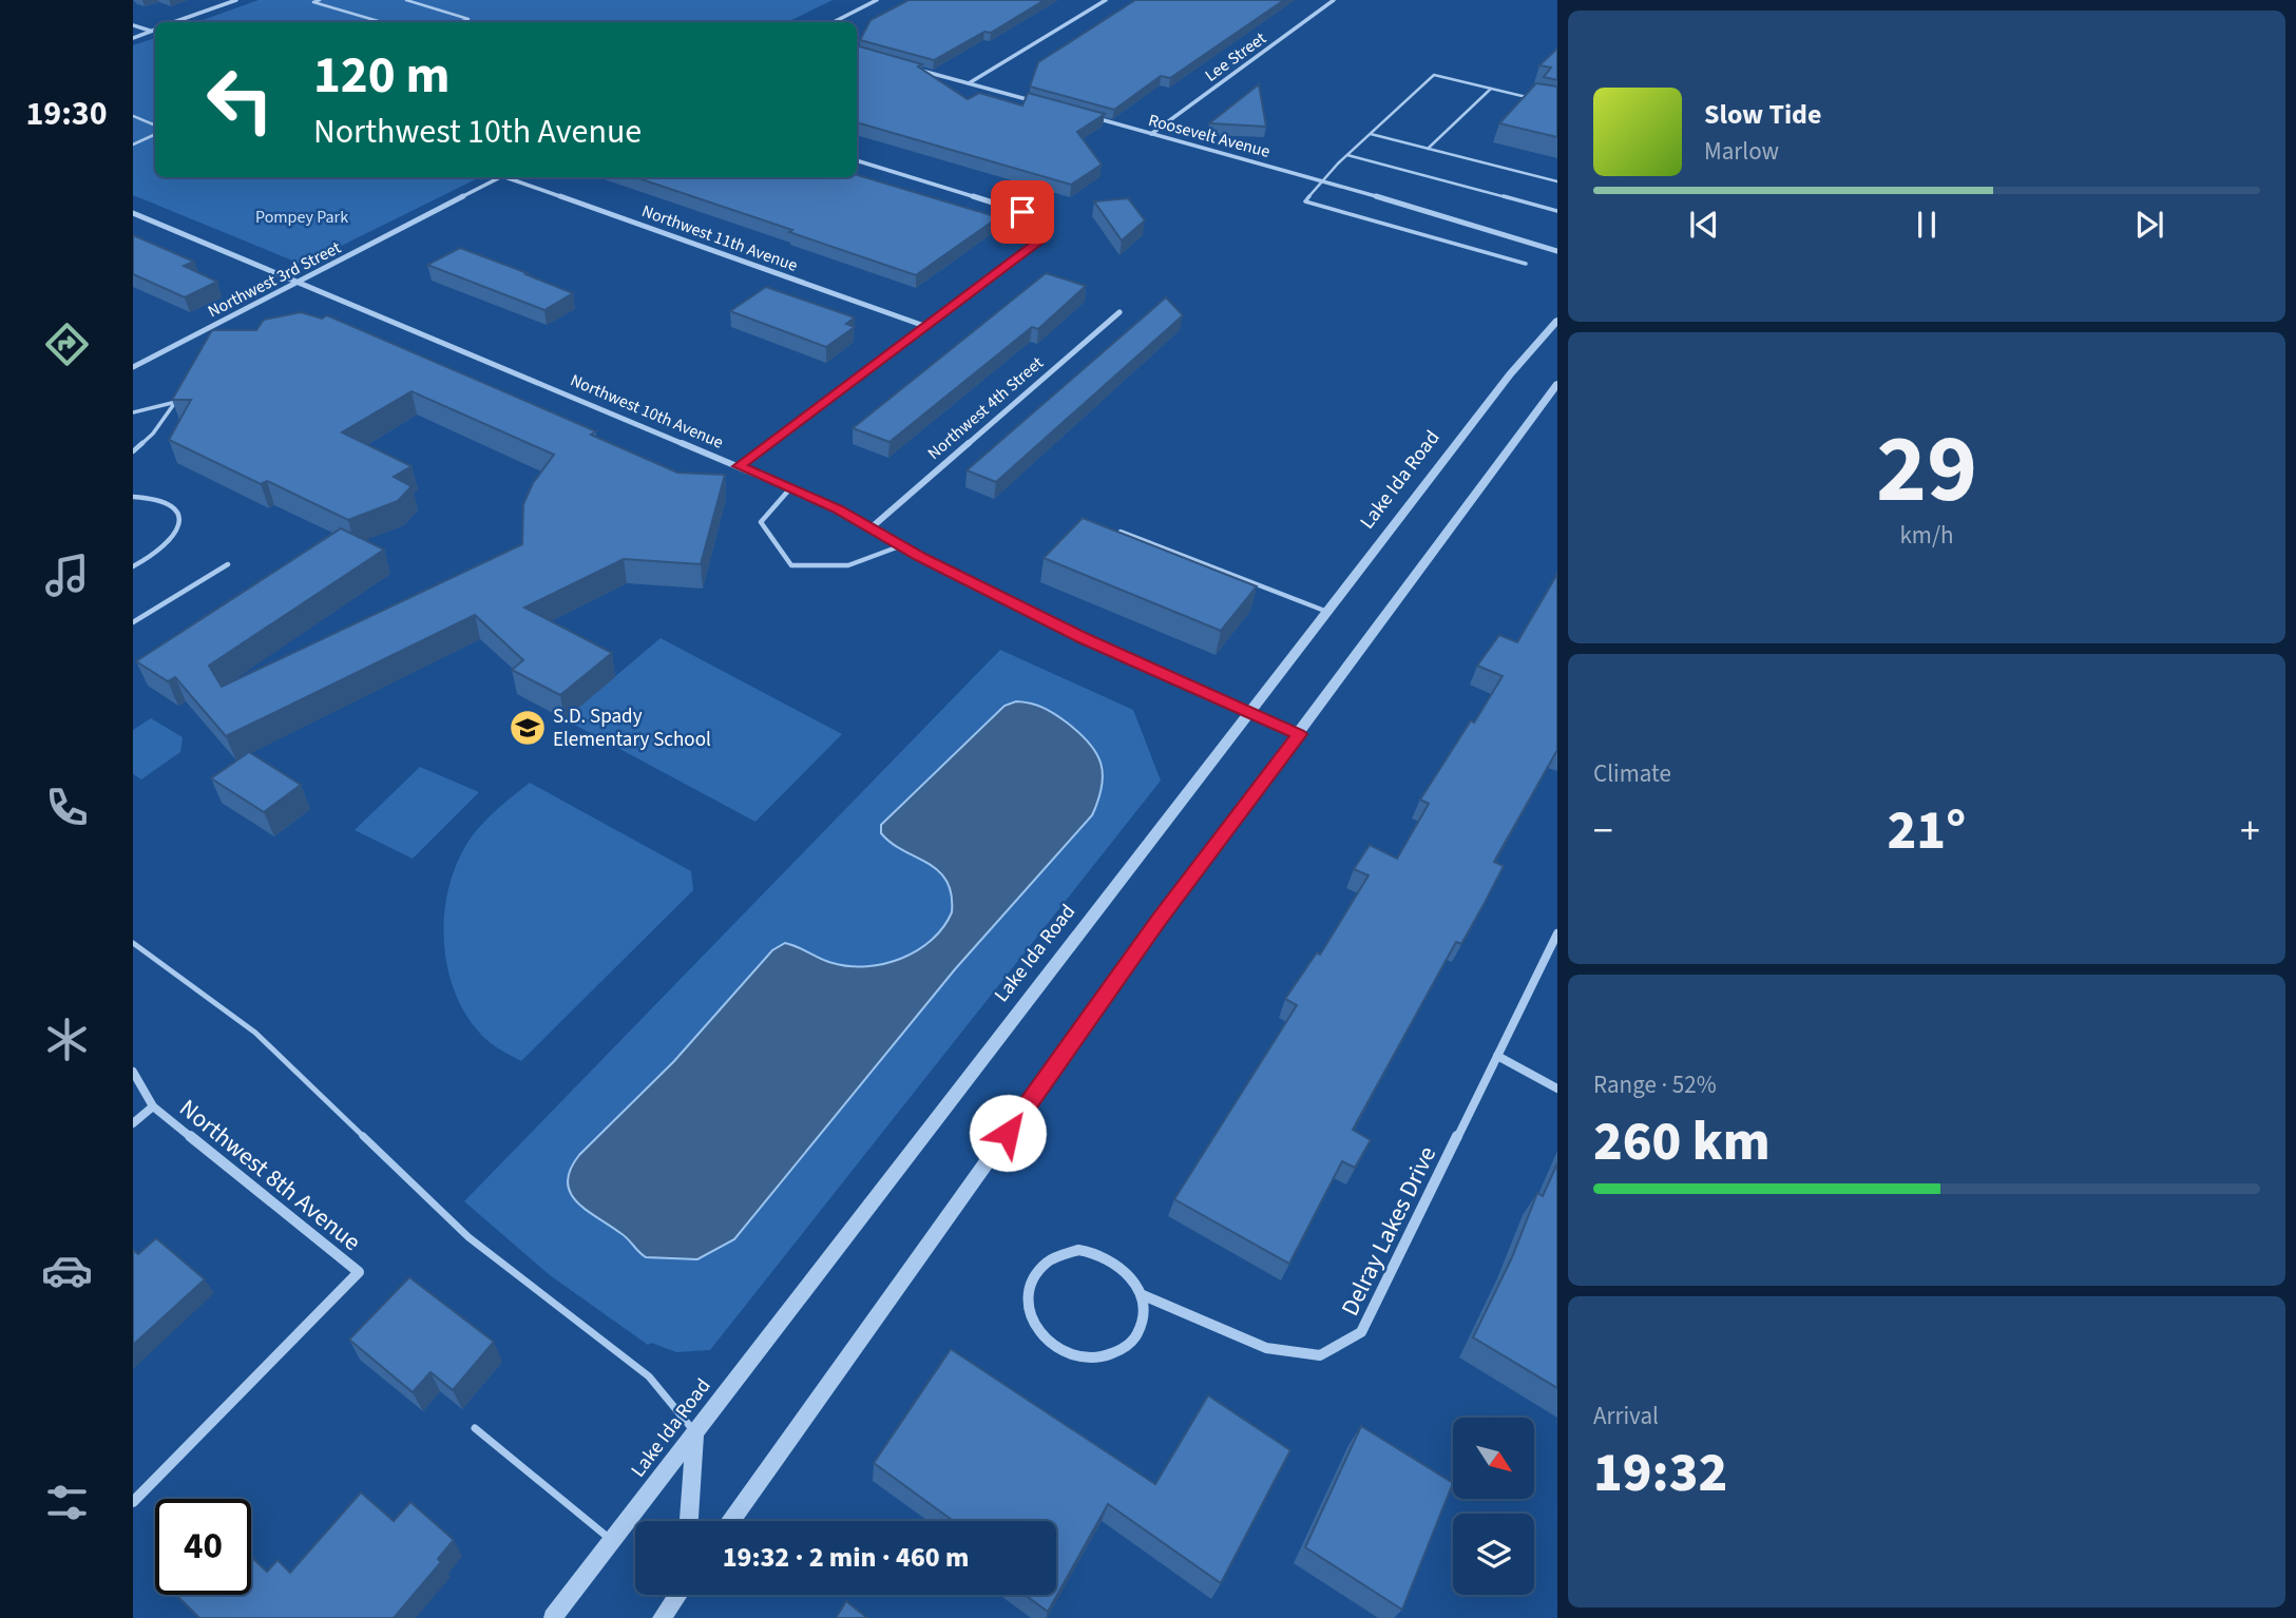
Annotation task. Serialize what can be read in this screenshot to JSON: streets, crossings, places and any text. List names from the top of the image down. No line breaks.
{"streets":{"street":["Lee Street","Roosevelt Avenue","Northwest 11th Avenue","Northwest 3rd Street","Northwest 4th Street","Northwest 10th Avenue","Lake Ida Road","Northwest 8th Avenue","Delray Lakes Drive"]},"crossings":[["Lee Street","Roosevelt Avenue"],["Northwest 3rd Street","Northwest 10th Avenue"],["Northwest 4th Street","Northwest 10th Avenue"],["Northwest 10th Avenue","Lake Ida Road"]],"parks":["Pompey Park"],"places":{"school or university":["S.D. Spady Elementary School"]},"north":"bottom right","page":{"tabs":"19:30","turn":["120 m","Northwest 10th Avenue"],"song":["Slow Tide","Marlow"],"tile":[["29","km/h"],"Climate",["Range · 52%","260 km"],["Arrival","19:32"]],"heat":["−","21°","+"],"limit":"40","trip":"19:32 · 2 min · 460 m"}}
